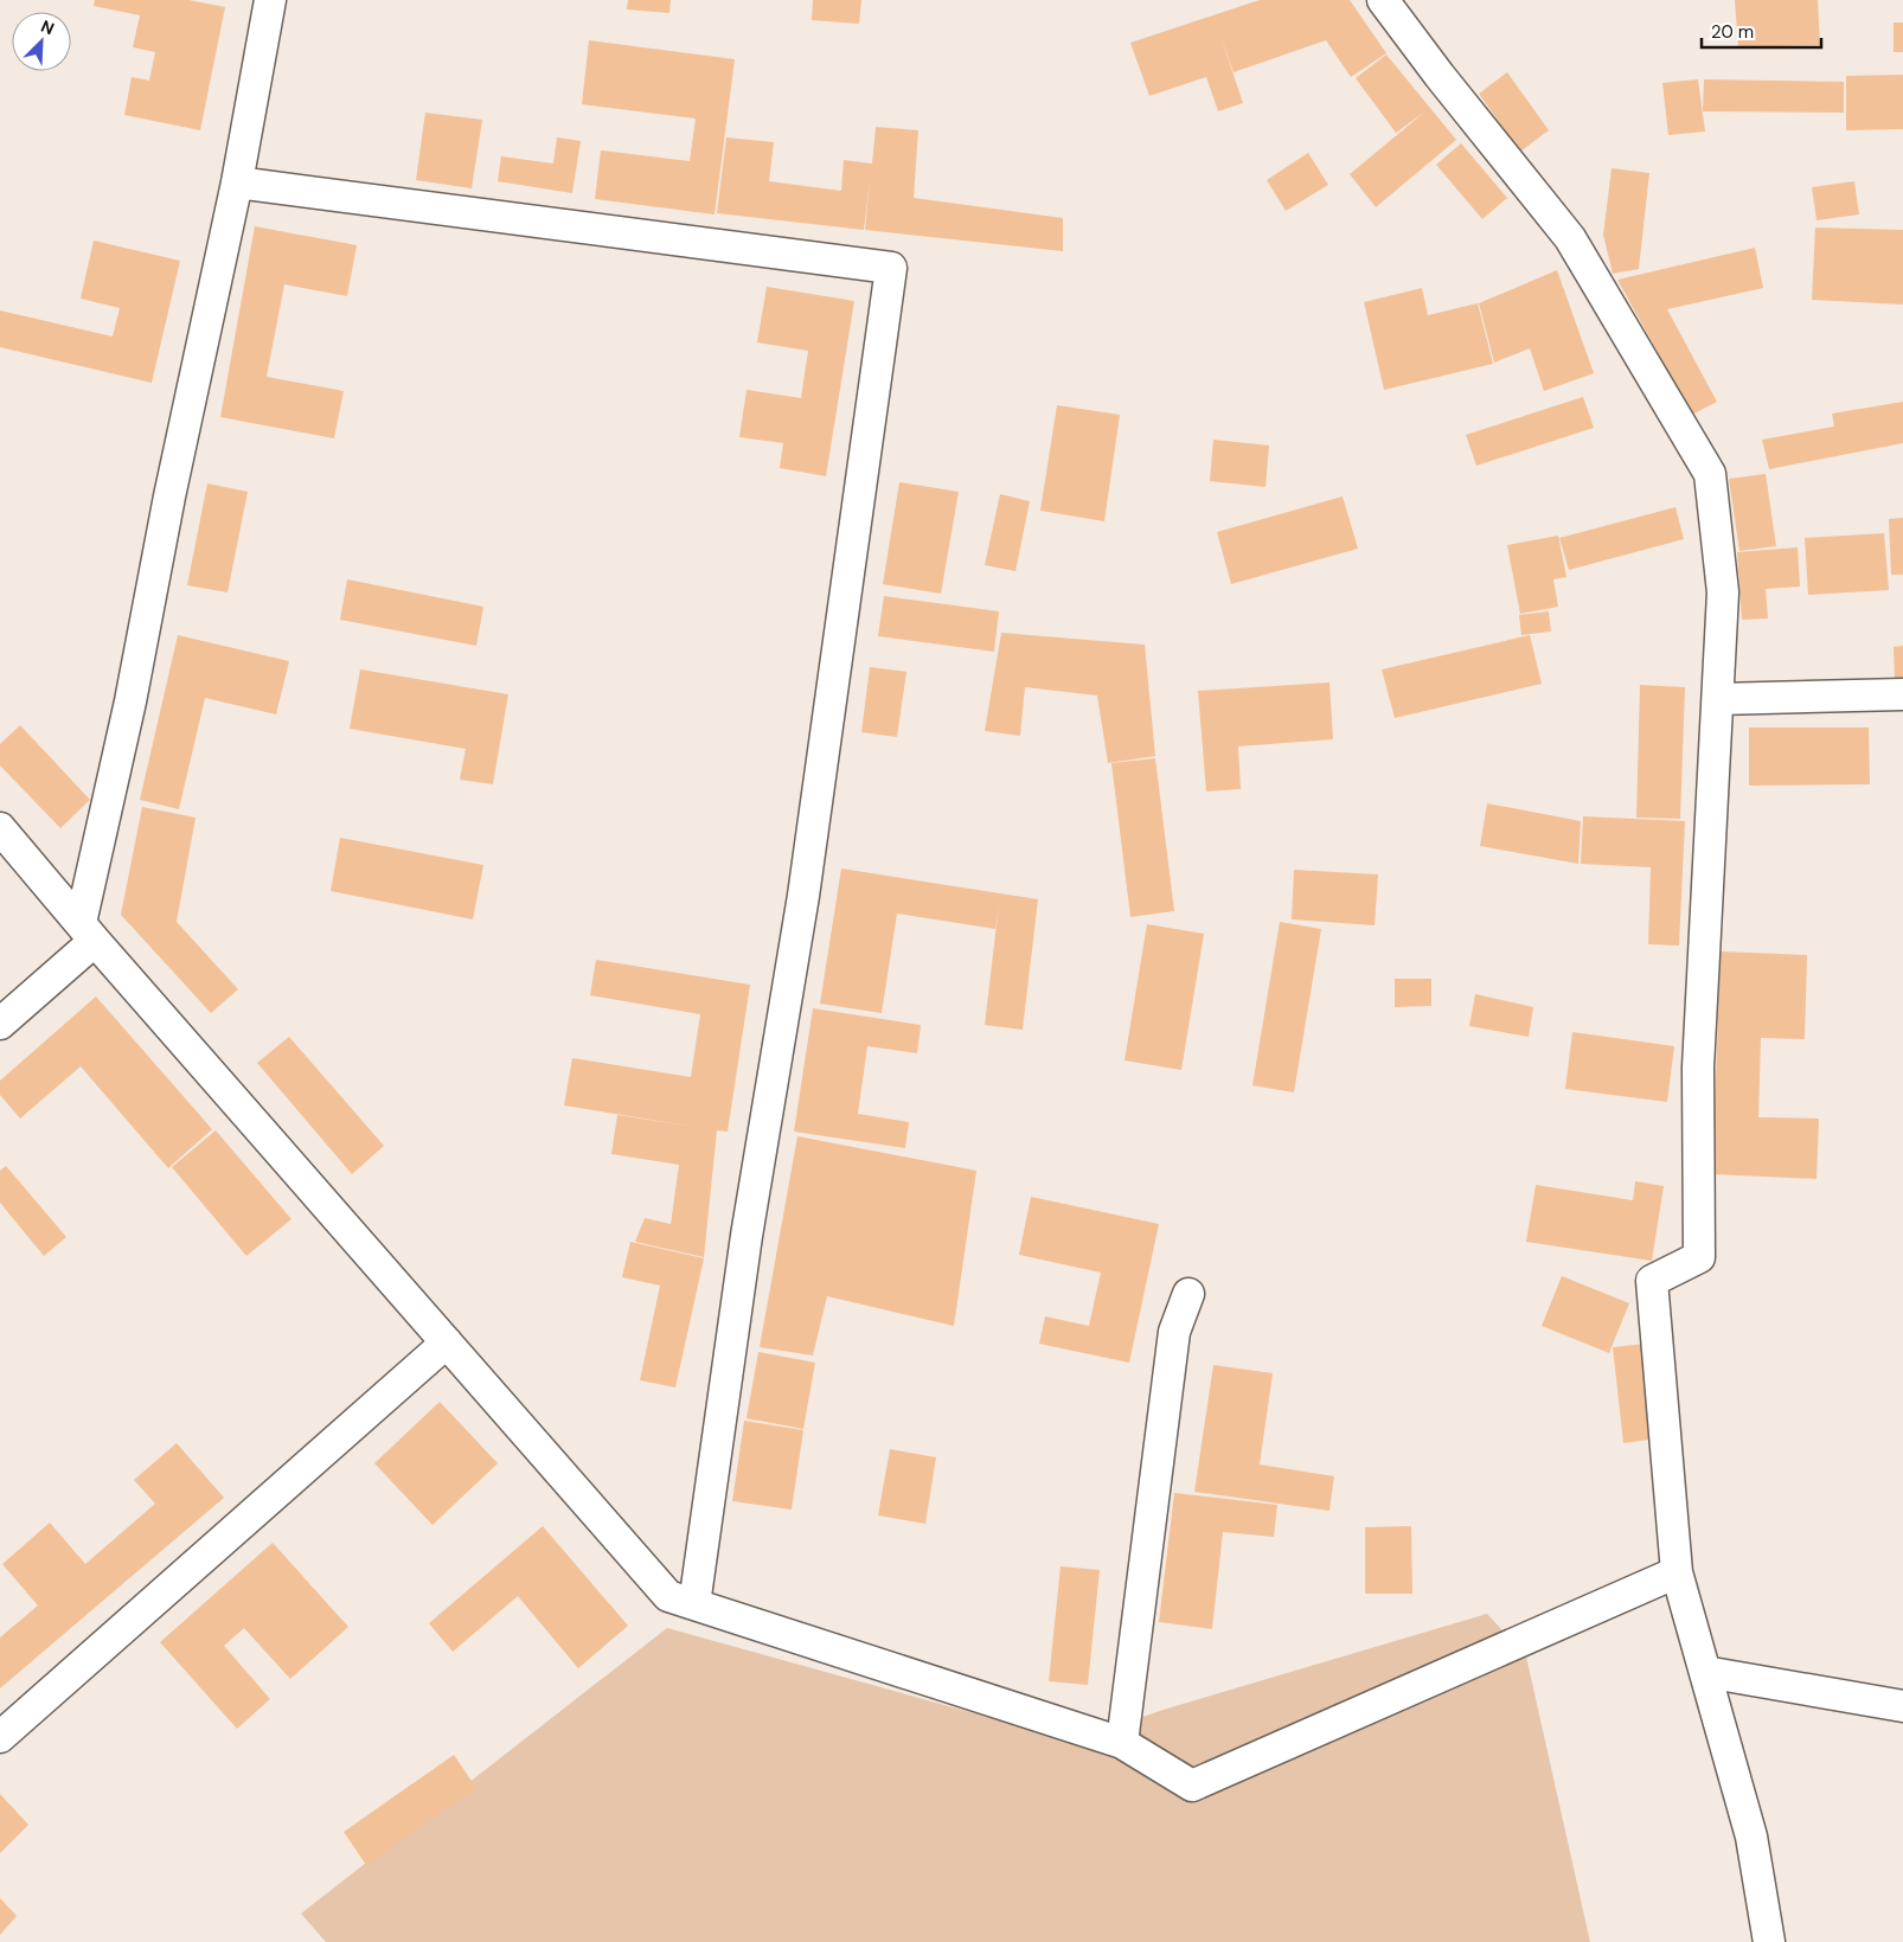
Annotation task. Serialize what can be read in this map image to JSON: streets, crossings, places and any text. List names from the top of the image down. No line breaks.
{"scale_bar":"20 m","north":"top right"}
